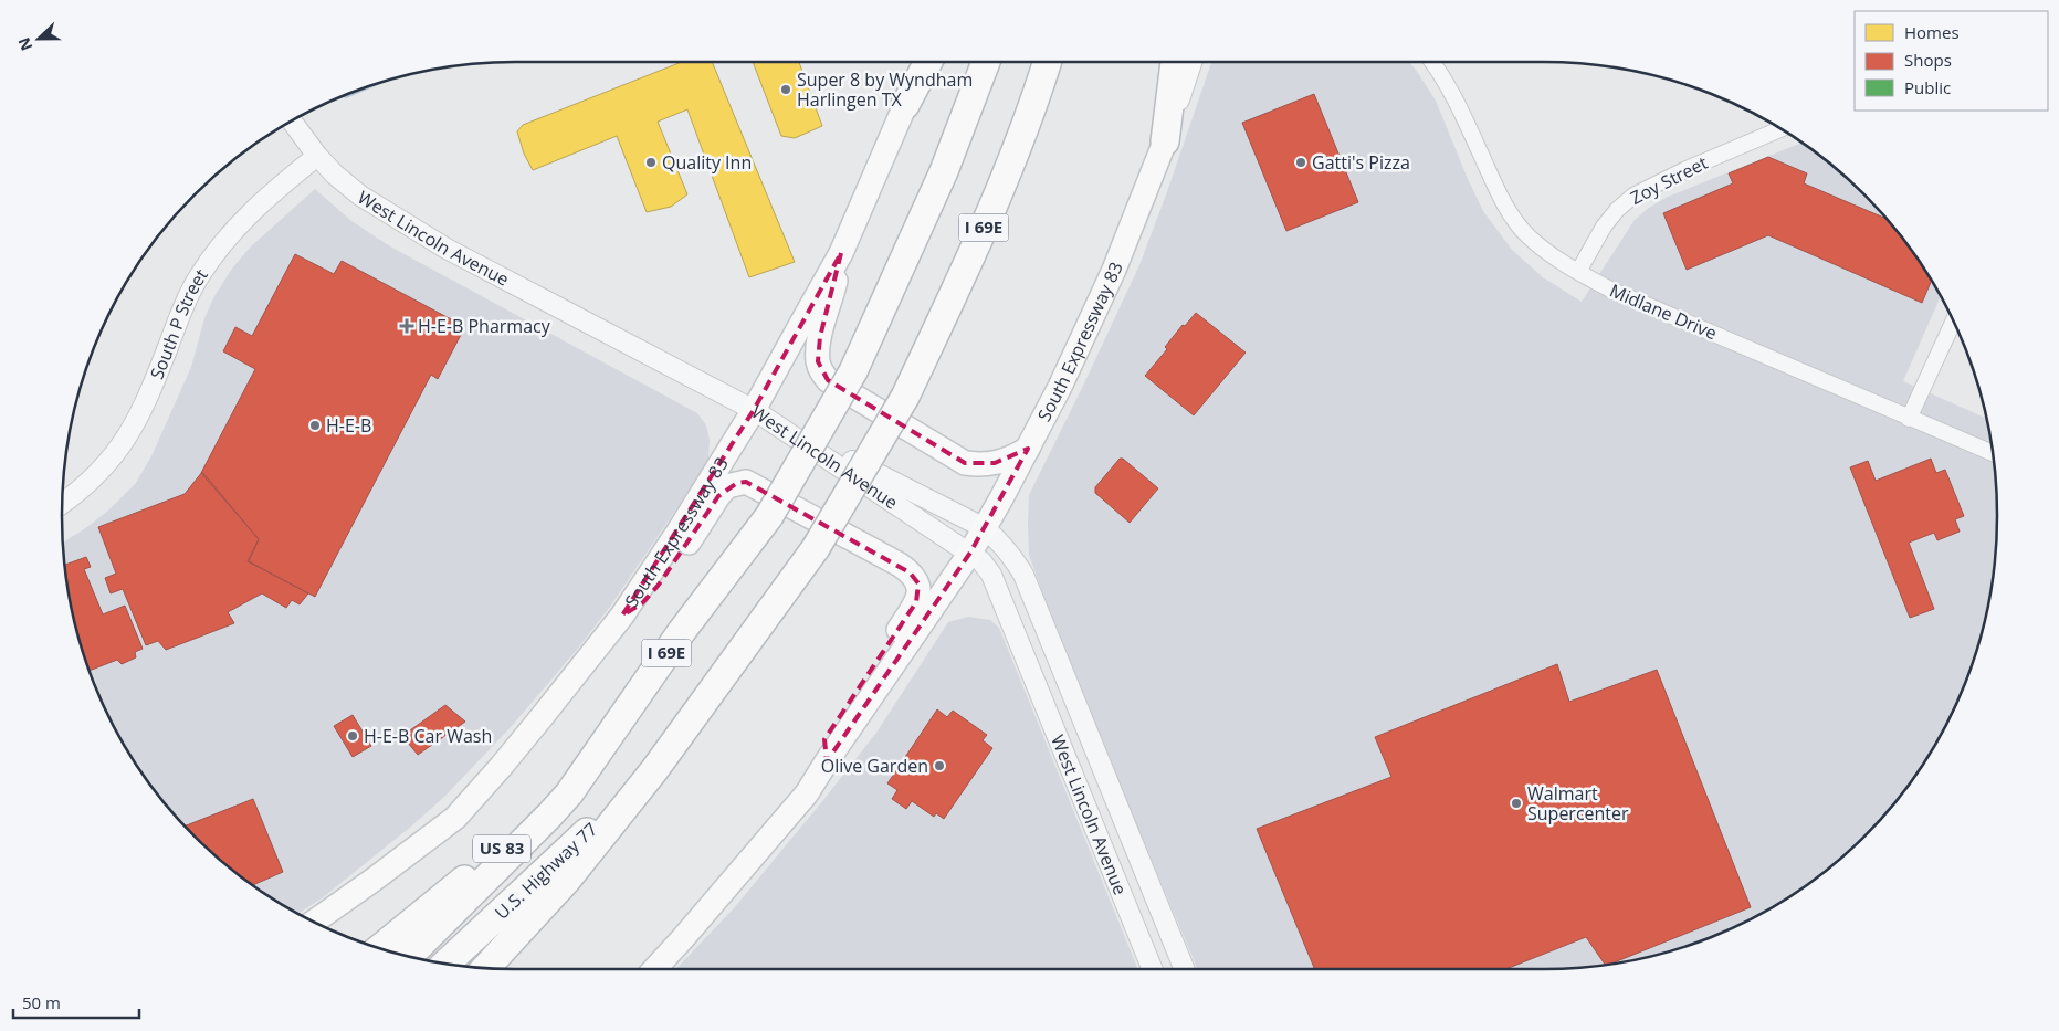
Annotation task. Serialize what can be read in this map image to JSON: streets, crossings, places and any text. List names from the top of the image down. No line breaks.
{"streets":{"highway":["I 69E","US 83","U.S. Highway 77"],"main road":["South Expressway 83"],"street":["Zoy Street","West Lincoln Avenue","Midlane Drive","South P Street"]},"crossings":[["Zoy Street","Midlane Drive"],["I 69E","US 83"],["I 69E","U.S. Highway 77"],["West Lincoln Avenue","South P Street"],["West Lincoln Avenue","South Expressway 83"],["US 83","U.S. Highway 77"]],"places":{"other":["Super 8 by Wyndham Harlingen TX","Quality Inn","Gatti's Pizza","H-E-B","H-E-B Car Wash","Olive Garden","Walmart Supercenter"],"health":["H-E-B Pharmacy"]},"legend":["Homes","Shops","Public"],"scale_bar":"50 m","north":"left"}
